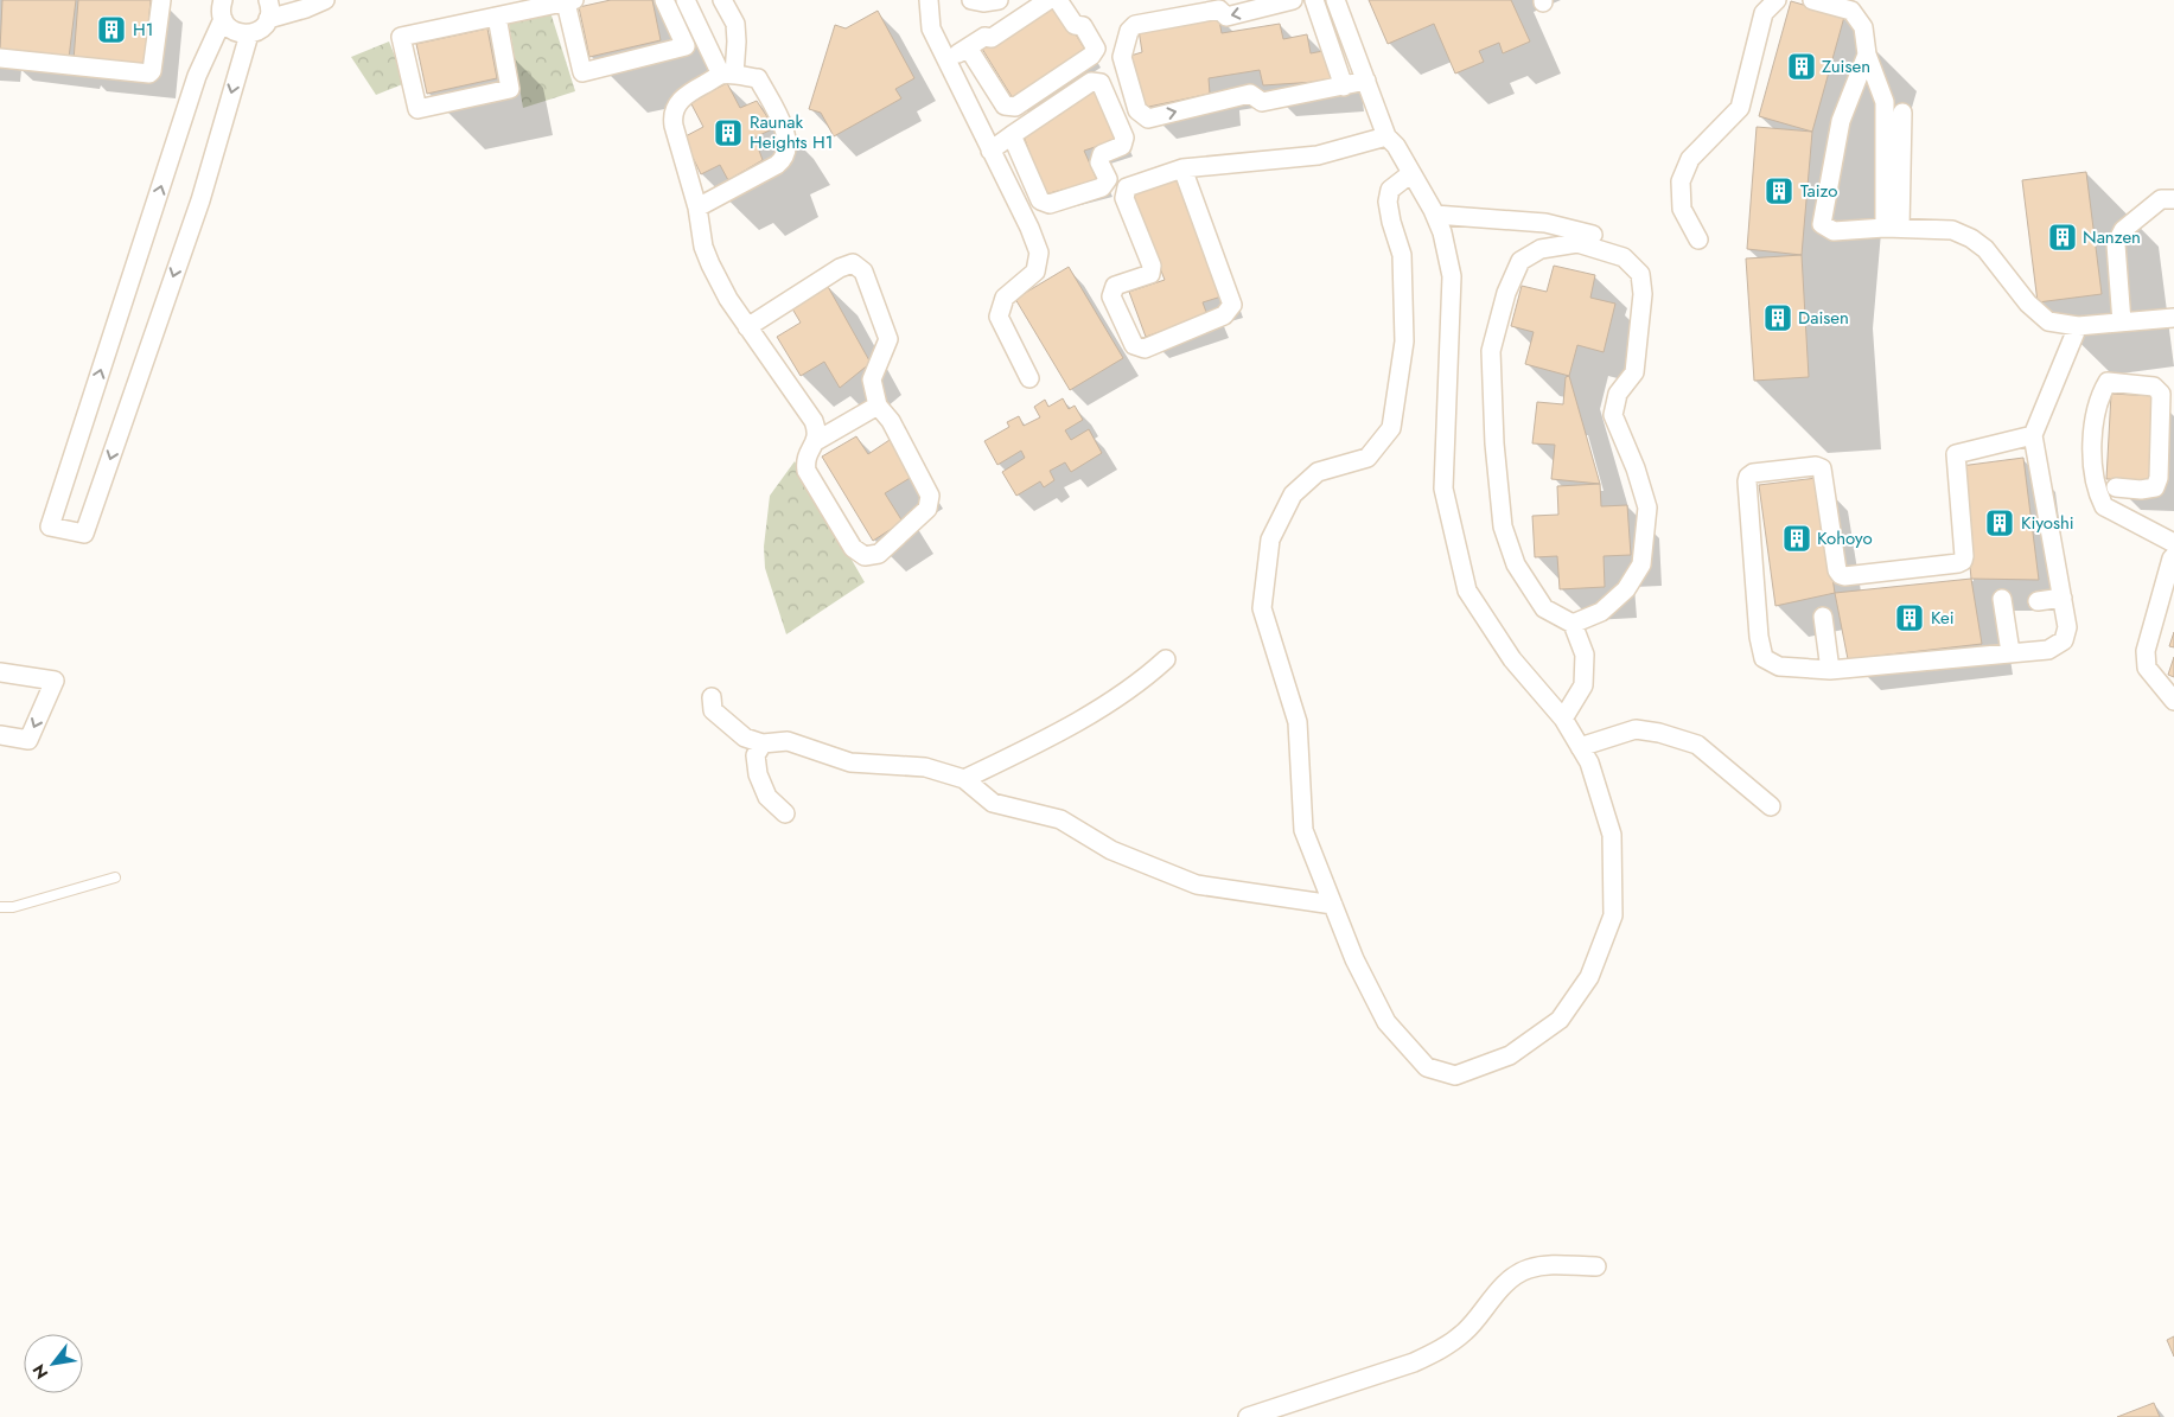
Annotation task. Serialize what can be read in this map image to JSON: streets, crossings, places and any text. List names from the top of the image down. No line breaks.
{"places":{"building":["H1","Zuisen","Raunak Heights H1","Taizo","Nanzen","Daisen","Kiyoshi","Kohoyo","Kei"]},"north":"bottom left"}
